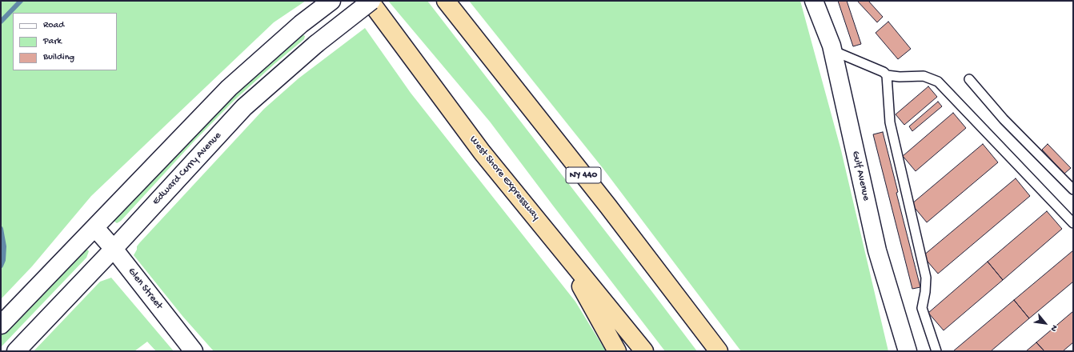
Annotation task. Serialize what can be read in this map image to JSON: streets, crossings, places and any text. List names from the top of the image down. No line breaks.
{"streets":{"highway":["NY 440","West Shore Expressway"],"street":["Edward Curry Avenue","Gulf Avenue","Glen Street"]},"crossings":[["Edward Curry Avenue","West Shore Expressway"],["Edward Curry Avenue","Glen Street"]],"legend":["Road","Park","Building"],"north":"bottom right"}
